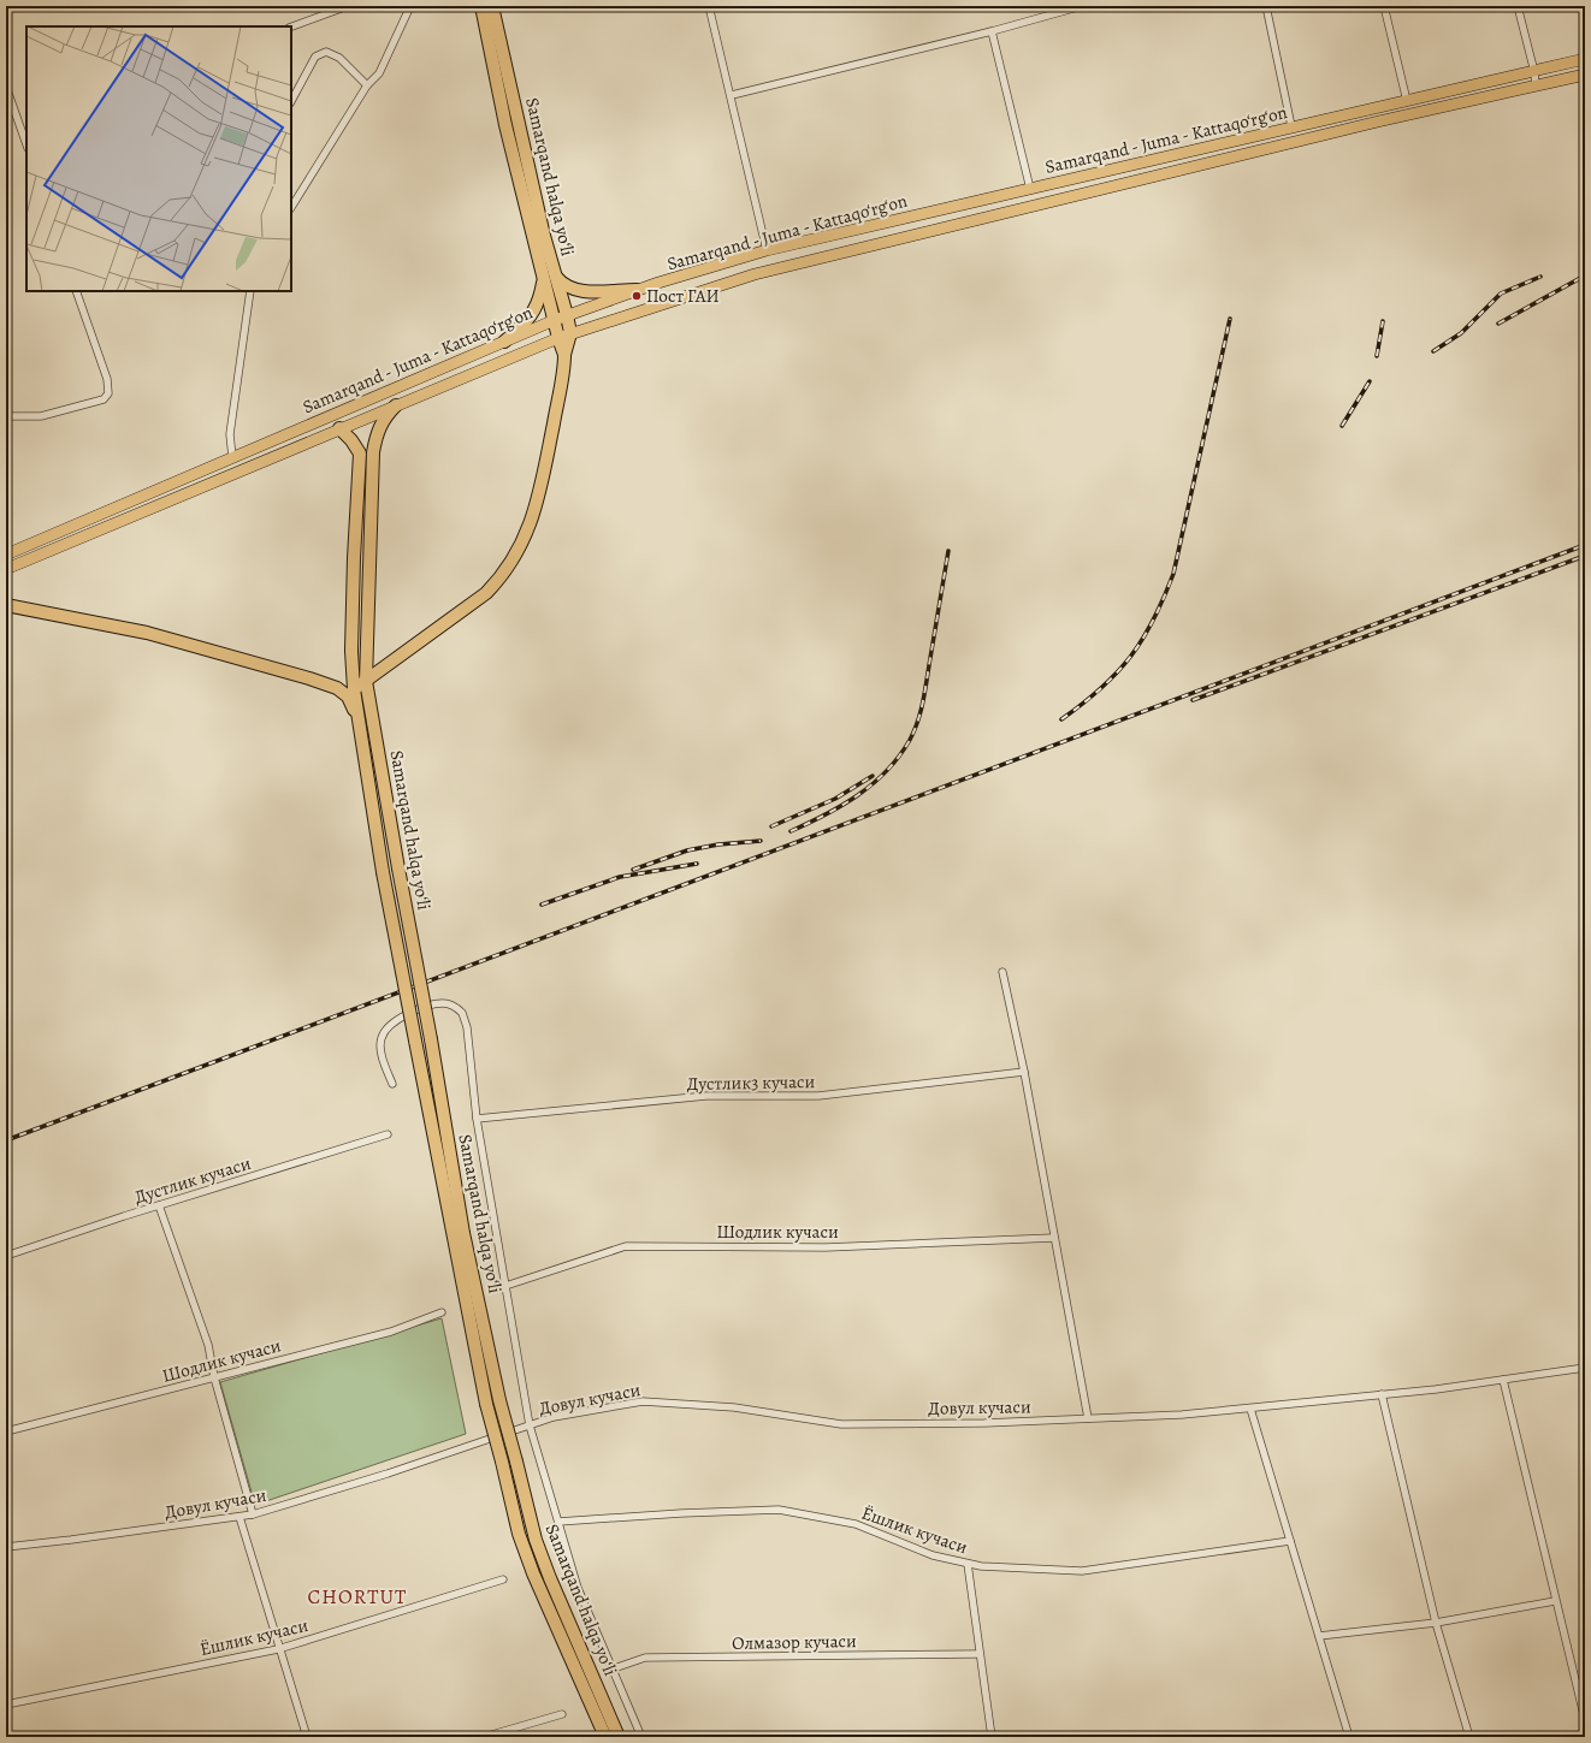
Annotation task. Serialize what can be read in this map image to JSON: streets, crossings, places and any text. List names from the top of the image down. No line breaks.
{"streets":{"highway":["Samarqand halqa yoʻli"],"main road":["Samarqand - Juma - Kattaqo‘rg‘on"],"street":["Дустлик3 кучаси","Дустлик кучаси","Шодлик кучаси","Довул кучаси","Ёшлик кучаси","Олмазор кучаси"]},"crossings":[["Samarqand - Juma - Kattaqo‘rg‘on","Samarqand halqa yoʻli"]],"districts":["CHORTUT"],"places":["Пост ГАИ"]}
